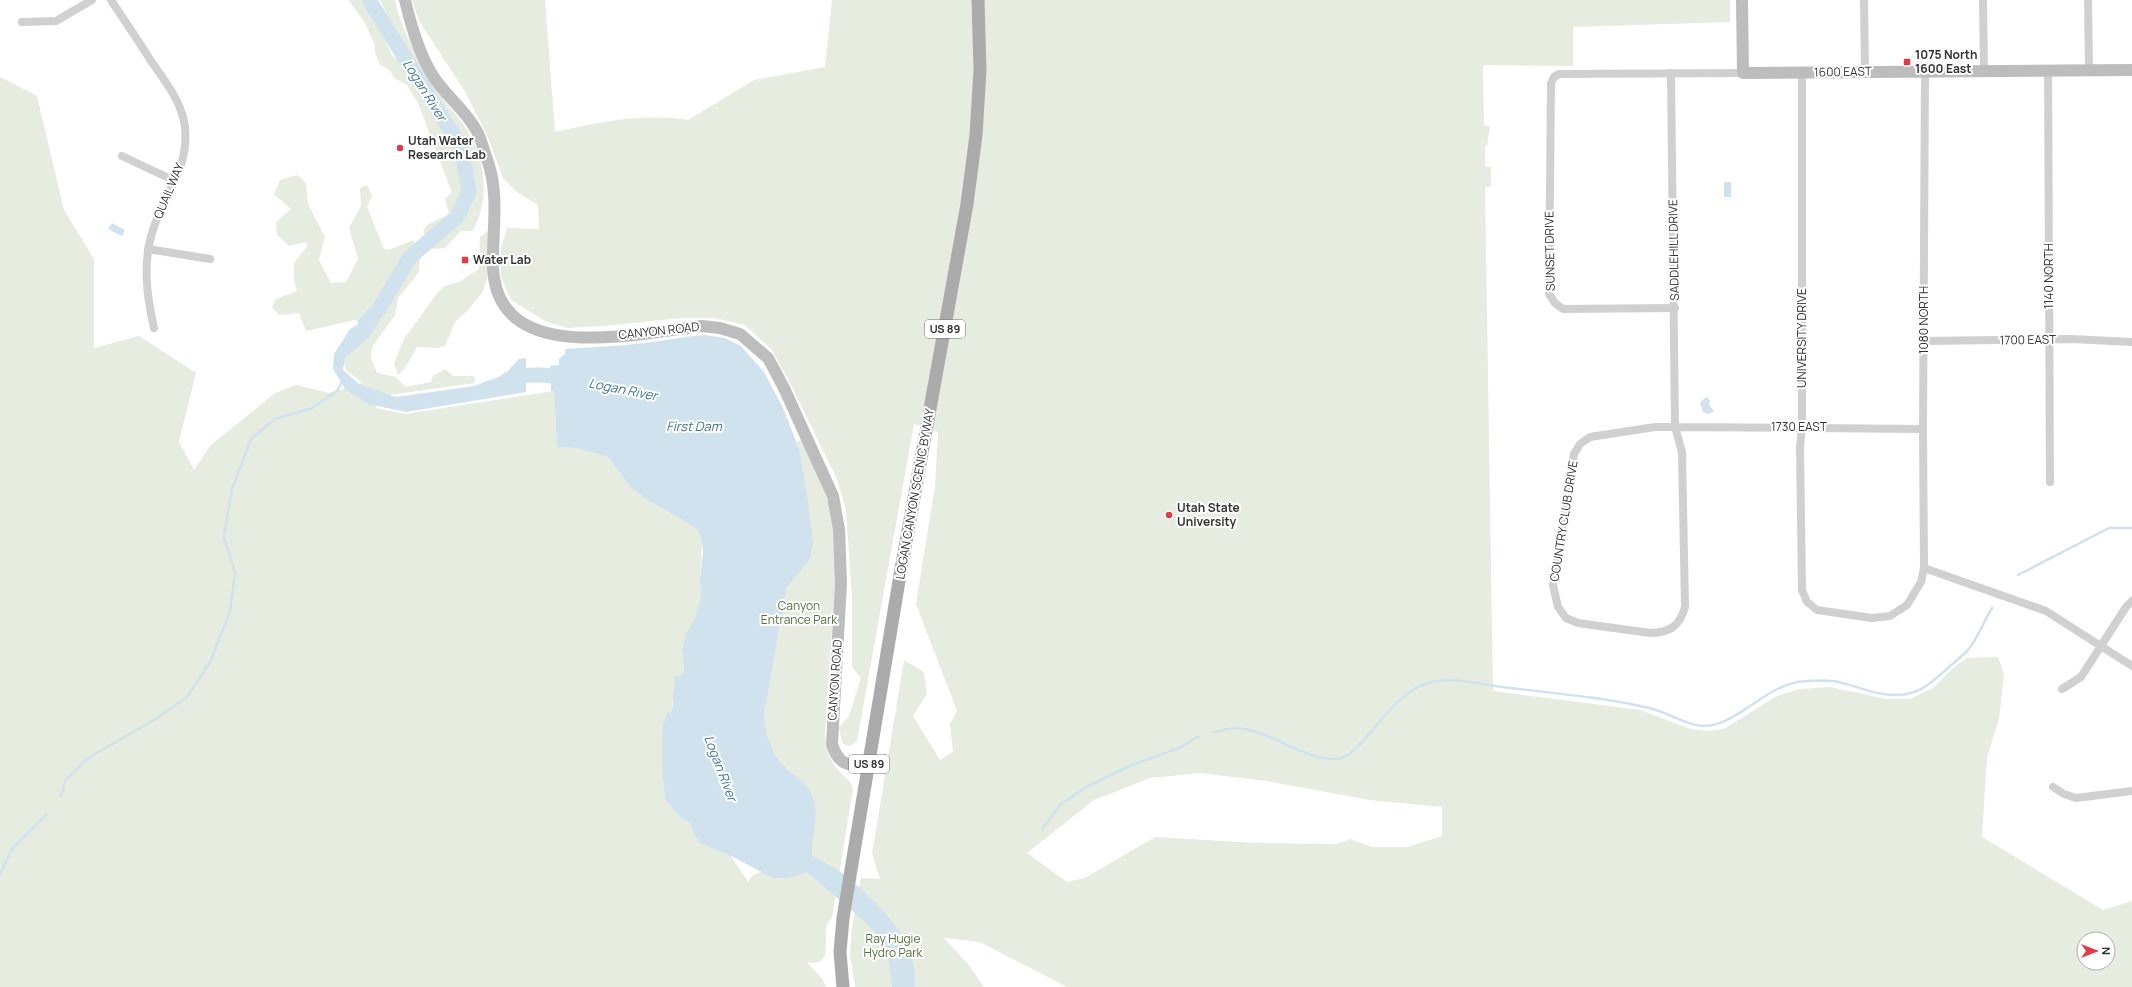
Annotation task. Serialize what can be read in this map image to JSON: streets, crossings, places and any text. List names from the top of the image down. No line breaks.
{"streets":{"main road":["US 89","LOGAN CANYON SCENIC BYWAY"],"street":["1600 EAST","QUAIL WAY","SADDLEHILL DRIVE","SUNSET DRIVE","1140 NORTH","1080 NORTH","CANYON ROAD","UNIVERSITY DRIVE","1700 EAST","1730 EAST","COUNTRY CLUB DRIVE"]},"crossings":[["1600 EAST","SADDLEHILL DRIVE"],["1600 EAST","SUNSET DRIVE"],["1600 EAST","1140 NORTH"],["1600 EAST","1080 NORTH"],["1600 EAST","UNIVERSITY DRIVE"],["SADDLEHILL DRIVE","SUNSET DRIVE"],["SADDLEHILL DRIVE","1730 EAST"],["SADDLEHILL DRIVE","COUNTRY CLUB DRIVE"],["1140 NORTH","1700 EAST"],["1080 NORTH","UNIVERSITY DRIVE"],["1080 NORTH","1700 EAST"],["1080 NORTH","1730 EAST"],["CANYON ROAD","LOGAN CANYON SCENIC BYWAY"],["UNIVERSITY DRIVE","1730 EAST"],["1730 EAST","COUNTRY CLUB DRIVE"]],"water":["Logan River","First Dam"],"parks":["Canyon Entrance Park","Ray Hugie Hydro Park"],"places":{"transit":["1075 North 1600 East","Water Lab"],"other":["Utah Water Research Lab","Utah State University"]},"north":"right"}
